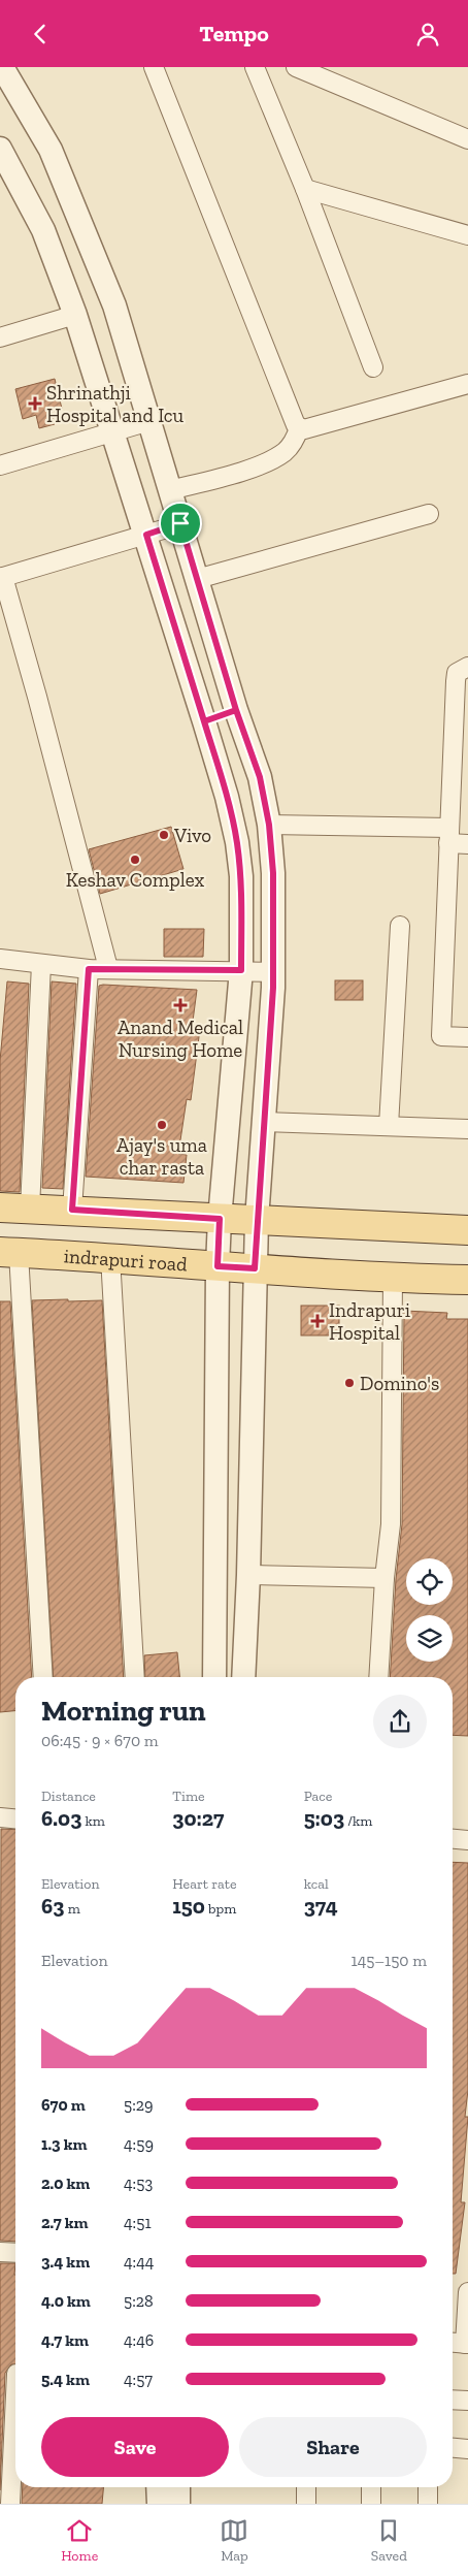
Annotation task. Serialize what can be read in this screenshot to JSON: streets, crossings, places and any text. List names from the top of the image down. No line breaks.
{"streets":{"main road":["indrapuri road"]},"places":{"health":["Shrinathji Hospital and Icu","Anand Medical Nursing Home","Indrapuri Hospital"],"other":["Vivo","Keshav Complex","Ajay's uma char rasta","Domino's"]},"page":{"header":"Tempo","heading":["Morning run","06:45 · 9 × 670 m"],"stats":[["Distance","6.03 km"],["Time","30:27"],["Pace","5:03 /km"],["Elevation","63 m"],["Heart rate","150 bpm"],["kcal","374"]],"chart":["Elevation","145–150 m"],"list":[{"name":"670 m","note":"5:29"},{"name":"1.3 km","note":"4:59"},{"name":"2.0 km","note":"4:53"},{"name":"2.7 km","note":"4:51"},{"name":"3.4 km","note":"4:44"},{"name":"4.0 km","note":"5:28"},{"name":"4.7 km","note":"4:46"},{"name":"5.4 km","note":"4:57"}],"buttons":["Save","Share"],"tabs":["Home","Map","Saved"]}}
